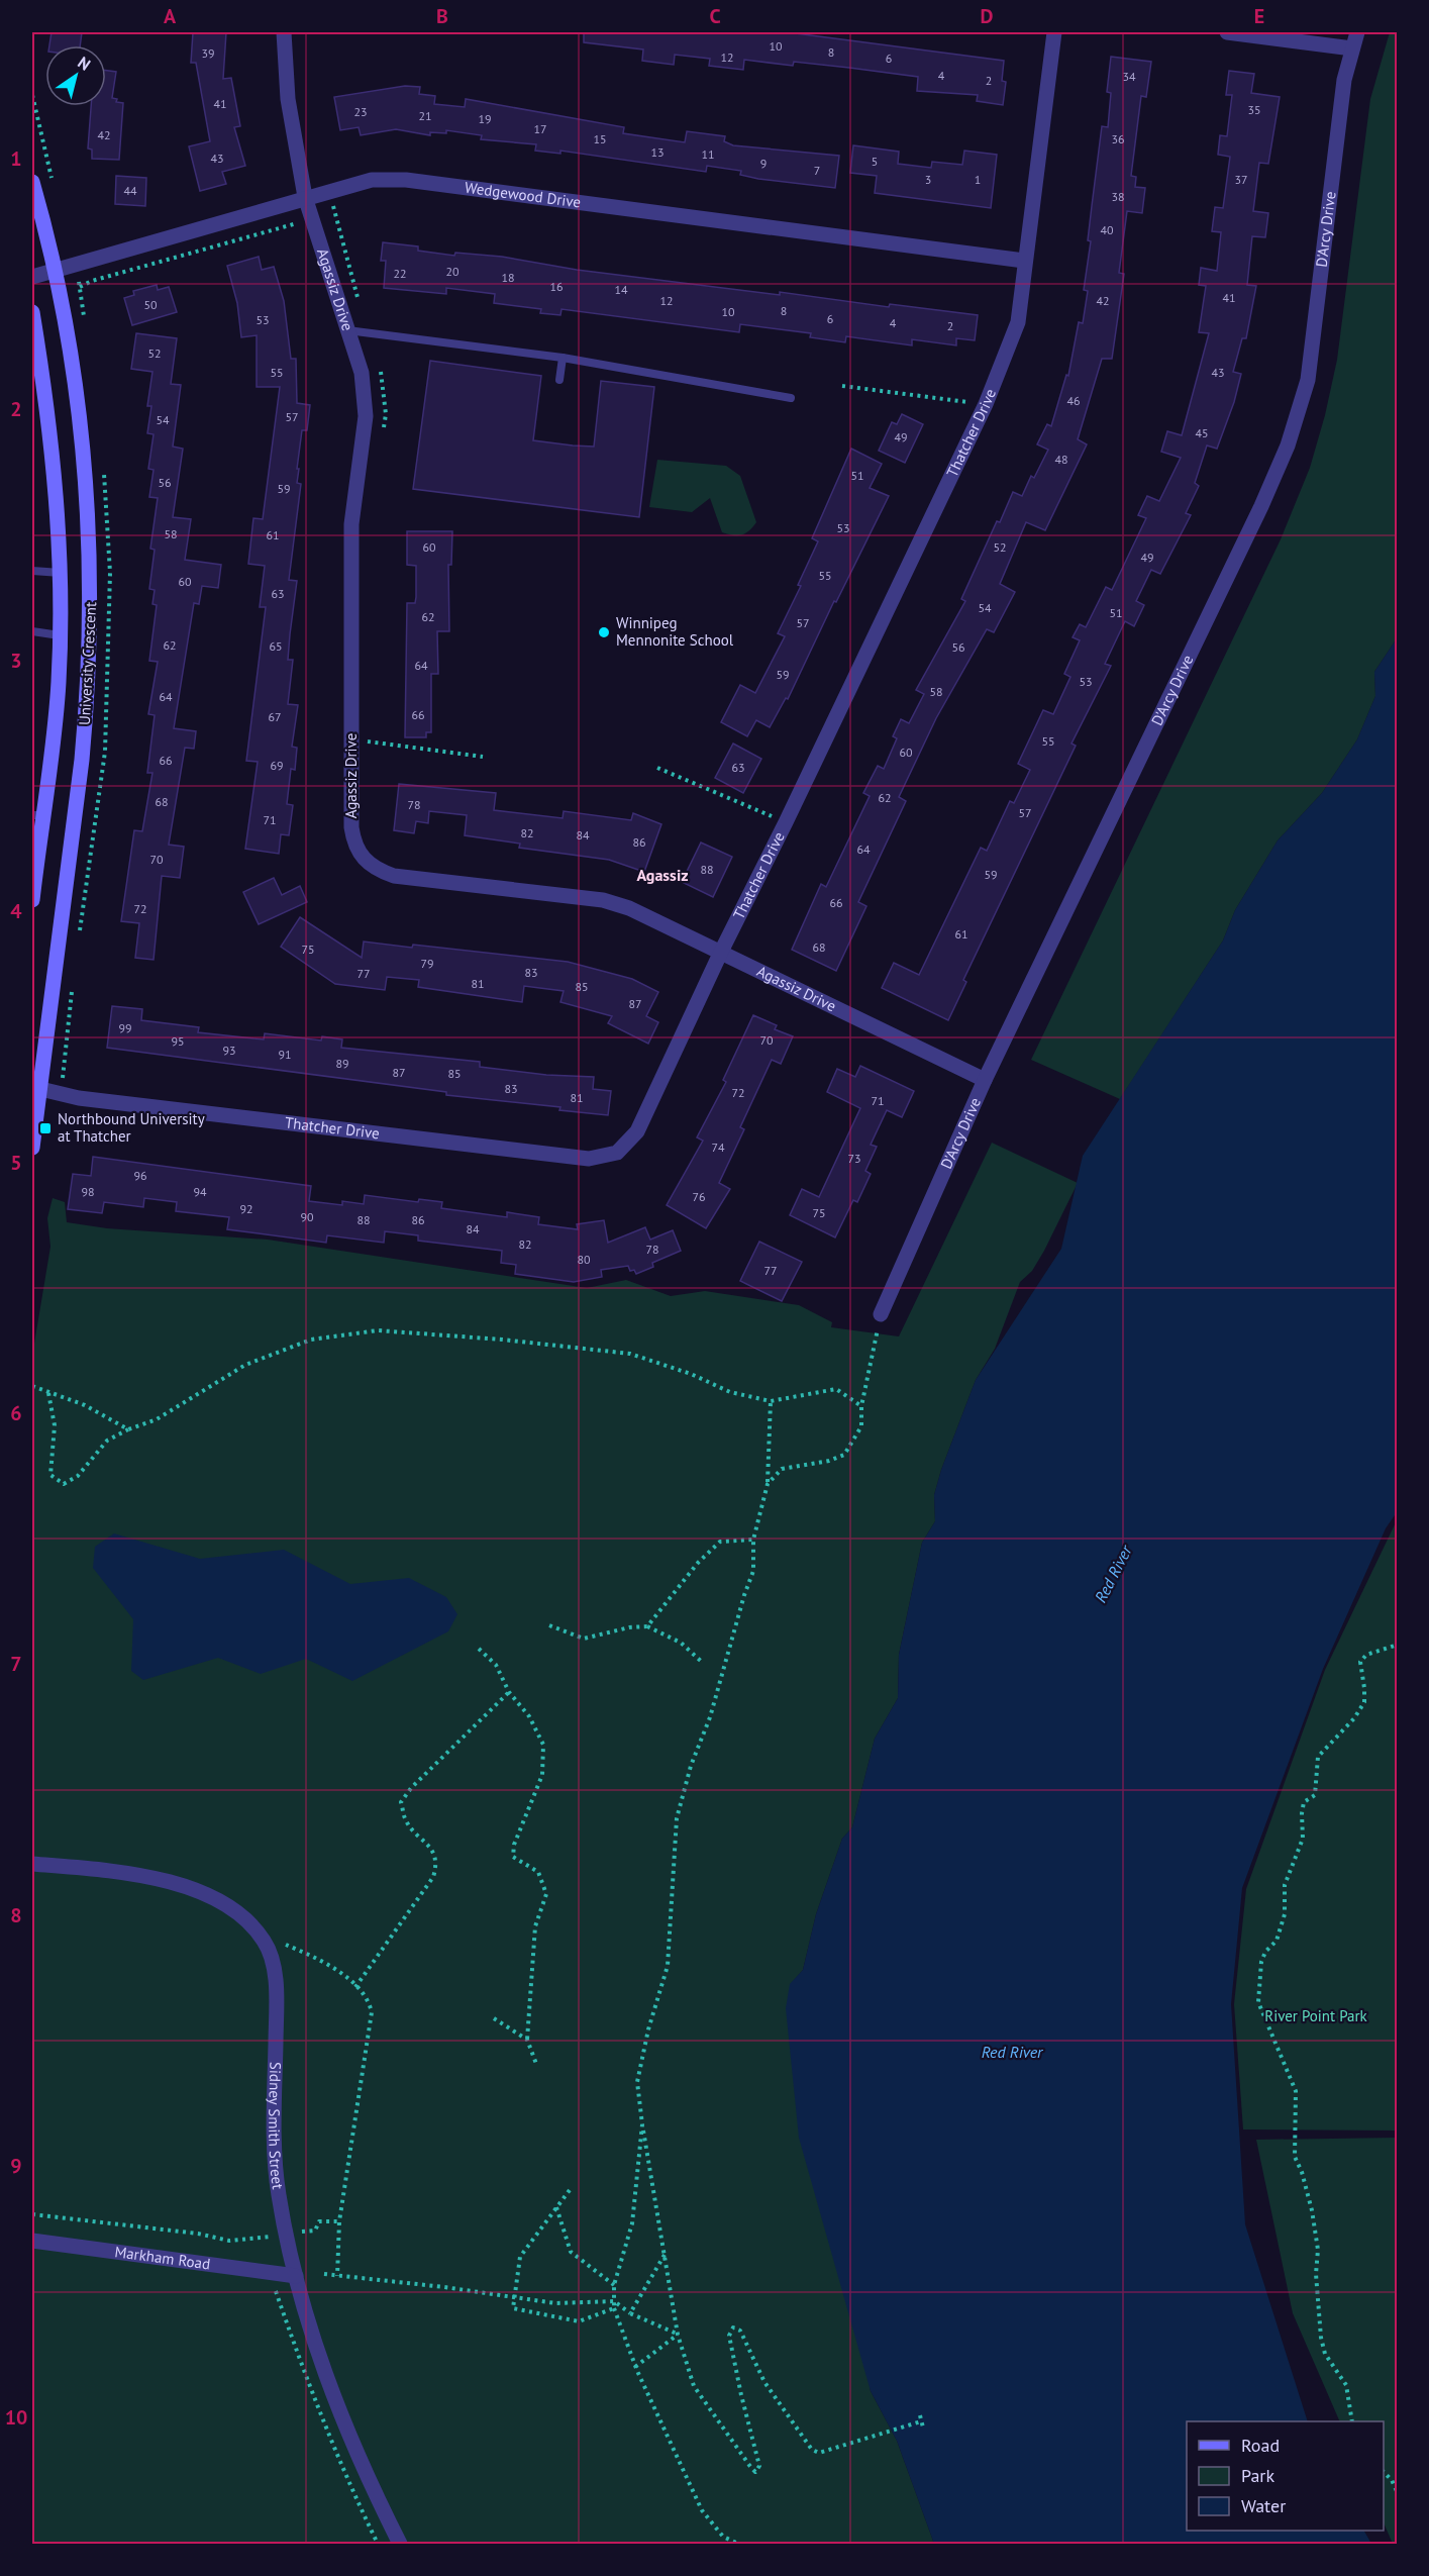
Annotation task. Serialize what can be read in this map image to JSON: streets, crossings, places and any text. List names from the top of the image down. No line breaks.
{"streets":{"main road":["University Crescent"],"street":["Wedgewood Drive","D'Arcy Drive","Agassiz Drive","Thatcher Drive","Sidney Smith Street","Markham Road"]},"crossings":[["Wedgewood Drive","Agassiz Drive"],["Wedgewood Drive","Thatcher Drive"],["Wedgewood Drive","University Crescent"],["D'Arcy Drive","Agassiz Drive"],["Agassiz Drive","Thatcher Drive"],["Thatcher Drive","University Crescent"],["Sidney Smith Street","Markham Road"]],"districts":["Agassiz"],"water":["Red River"],"parks":["River Point Park"],"places":{"other":["Winnipeg Mennonite School"],"transit":["Northbound University at Thatcher"]},"house_numbers":["10","8","39","12","6","4","34","2","41","35","23","21","19","17","42","15","36","13","11","43","5","9","7","3","1","37","44","38","40","20","22","18","16","14","41","12","42","50","8","10","6","53","4","2","52","55","43","46","57","54","45","49","48","51","56","59","53","58","61","60","52","49","55","60","63","54","51","62","57","62","65","56","64","59","53","58","64","66","67","55","60","66","69","63","62","68","78","57","71","82","84","86","64","70","88","59","66","72","61","68","75","79","83","77","81","85","87","99","70","95","93","91","89","87","85","83","72","81","71","74","73","96","98","94","76","92","75","90","88","86","84","82","78","80","77"],"legend":["Road","Park","Water"],"north":"top right","grid":{"columns":["A","B","C","D","E"],"rows":["1","2","3","4","5","6","7","8","9","10"]}}
